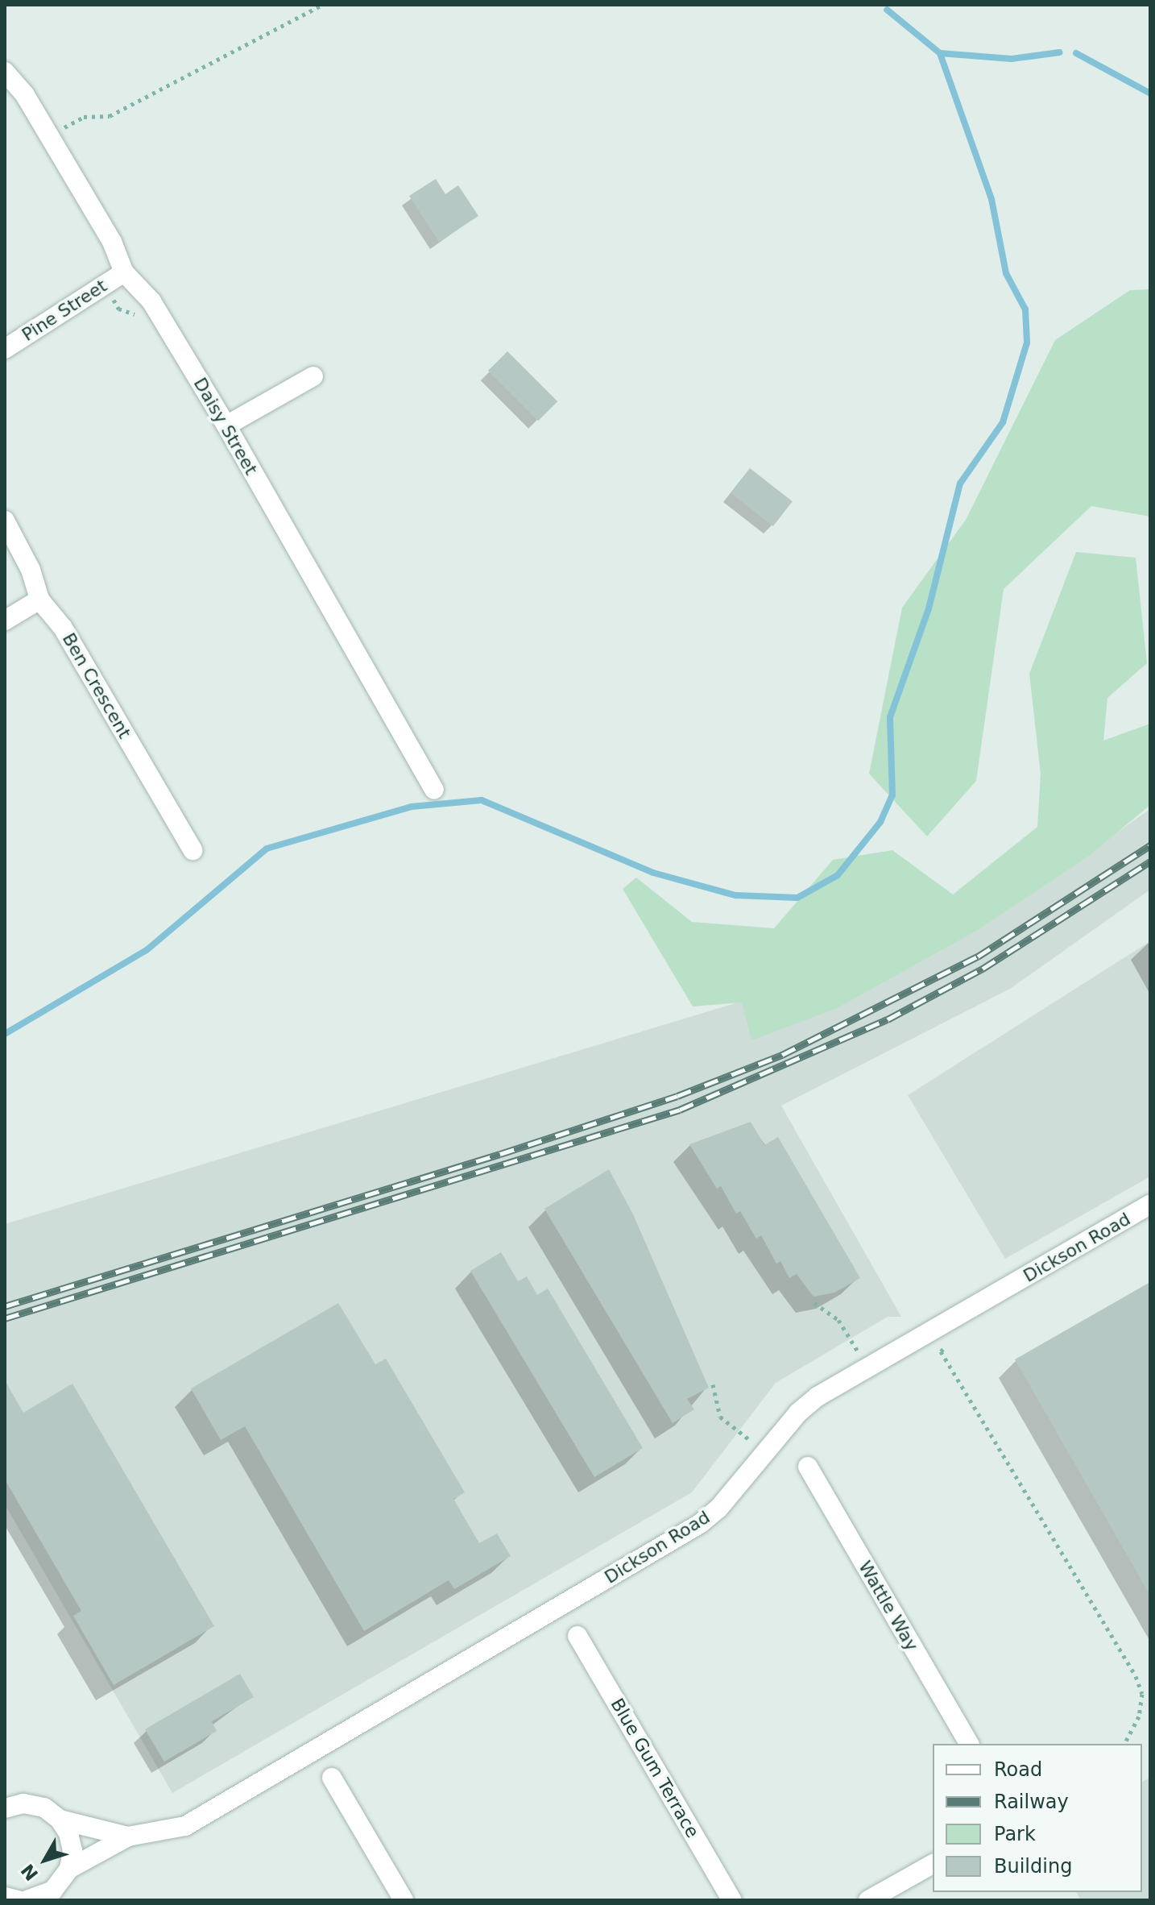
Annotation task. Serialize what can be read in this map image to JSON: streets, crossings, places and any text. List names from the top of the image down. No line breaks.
{"streets":{"street":["Pine Street","Daisy Street","Ben Crescent","Dickson Road","Wattle Way","Blue Gum Terrace"]},"crossings":[["Pine Street","Daisy Street"]],"legend":["Road","Railway","Park","Building"],"north":"bottom left"}
